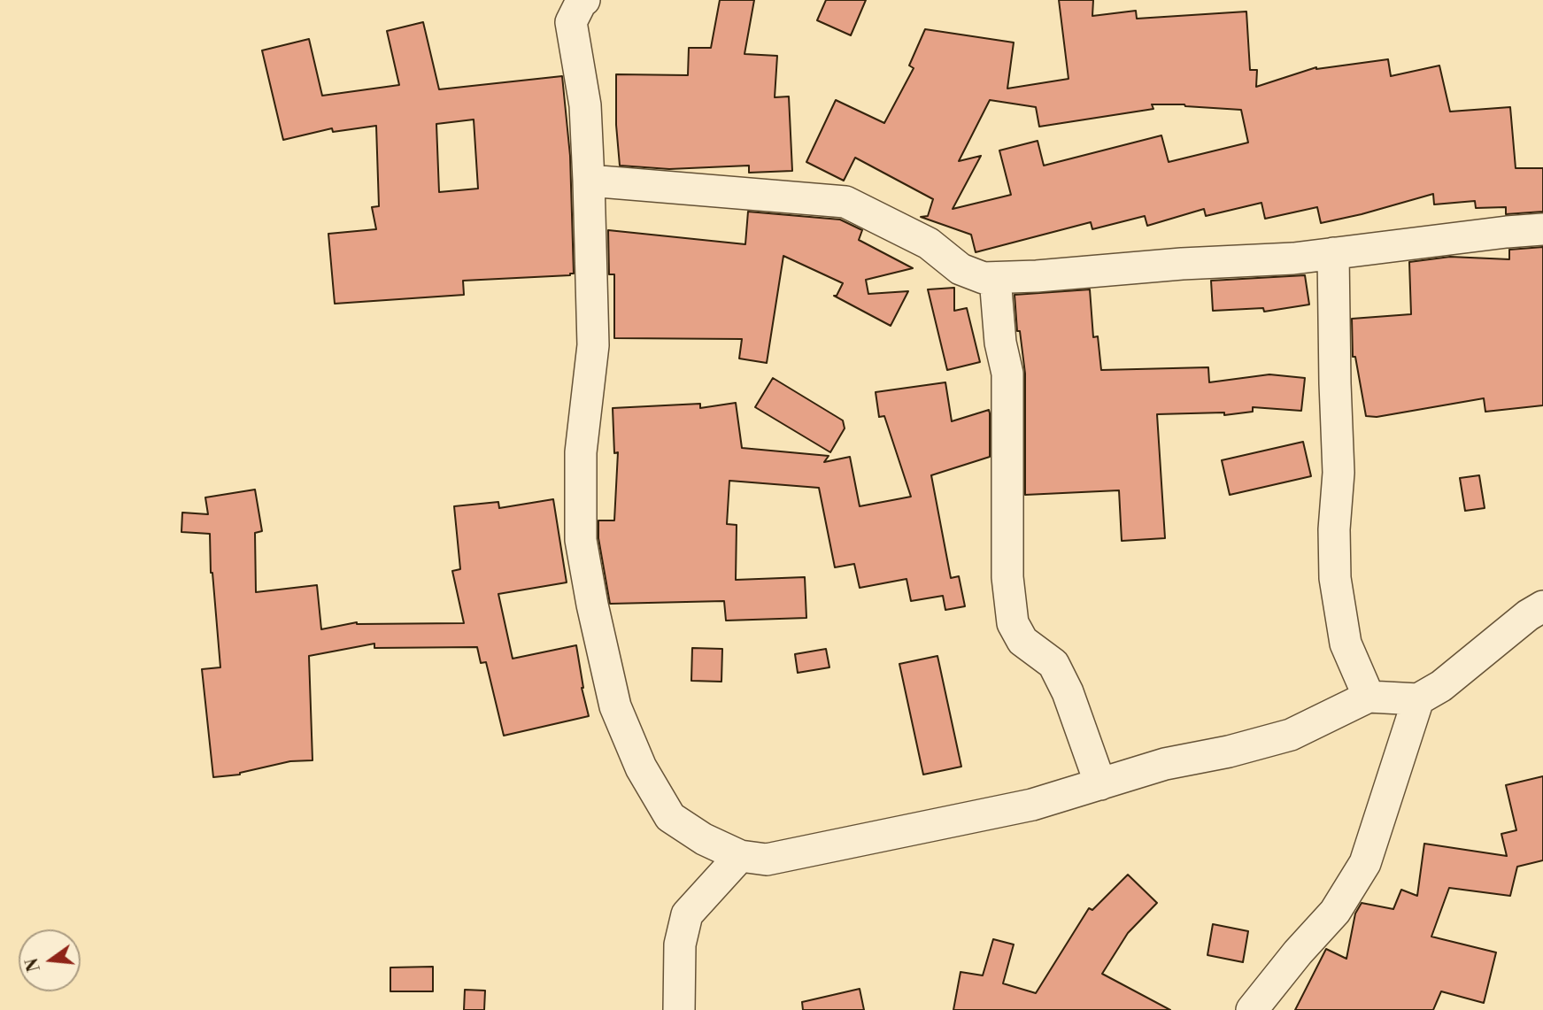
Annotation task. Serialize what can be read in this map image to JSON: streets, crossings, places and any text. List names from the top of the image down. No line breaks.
{"north":"left"}
